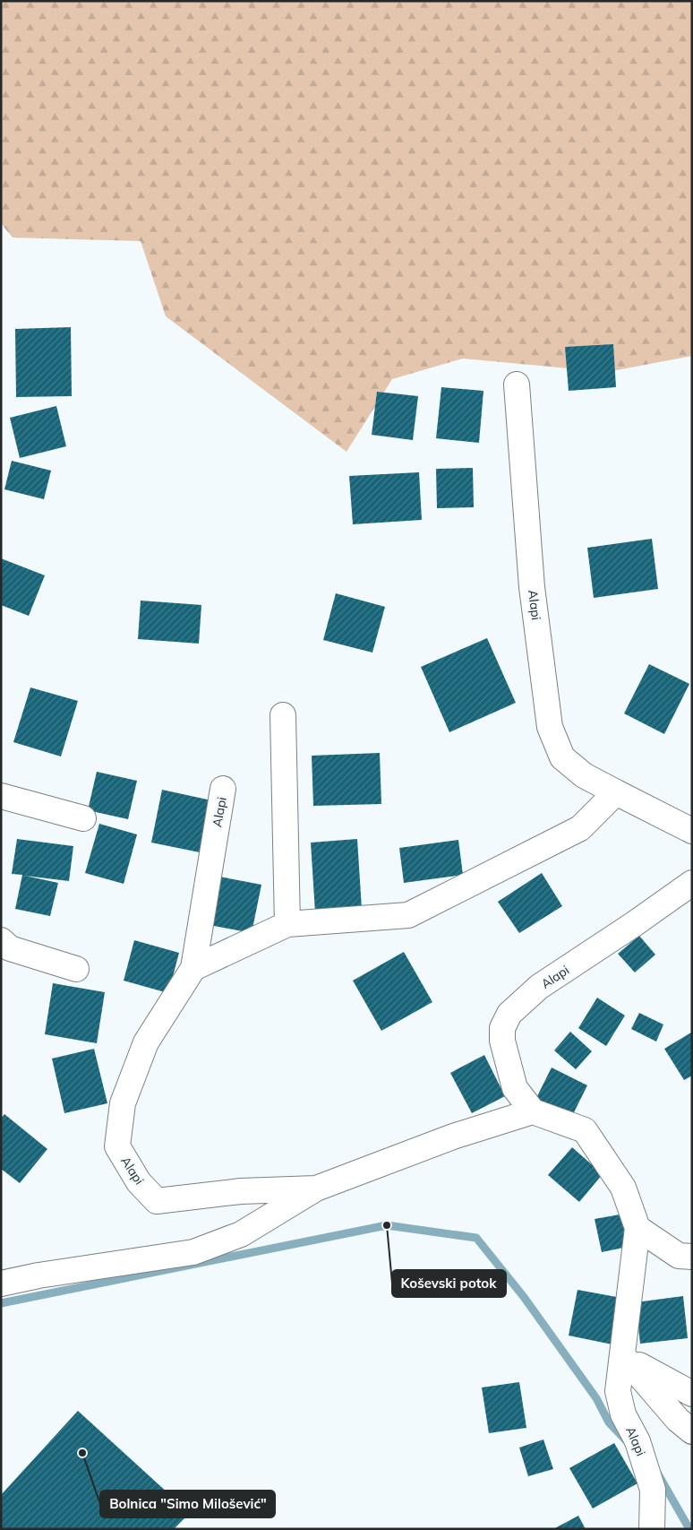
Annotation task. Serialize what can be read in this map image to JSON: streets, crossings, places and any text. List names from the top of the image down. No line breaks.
{"streets":{"street":["Alapi"]},"places":["Koševski potok","Bolnica \"Simo Milošević\""]}
